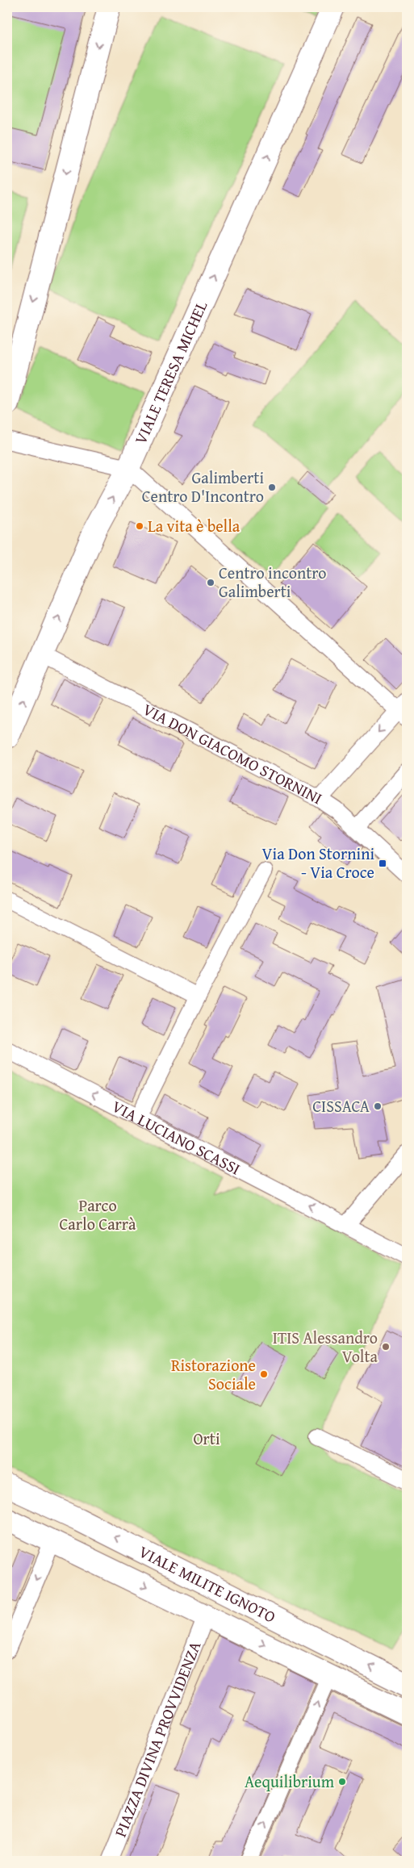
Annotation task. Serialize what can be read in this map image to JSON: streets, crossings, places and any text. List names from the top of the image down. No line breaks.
{"streets":{"street":["VIALE TERESA MICHEL","VIA DON GIACOMO STORNINI","VIA LUCIANO SCASSI","VIALE MILITE IGNOTO","PIAZZA DIVINA PROVVIDENZA"]},"crossings":[["VIALE TERESA MICHEL","VIA DON GIACOMO STORNINI"],["VIALE MILITE IGNOTO","PIAZZA DIVINA PROVVIDENZA"]],"parks":["Parco Carlo Carrà","Orti"],"places":{"other":["Galimberti Centro D'Incontro","La vita è bella","Centro incontro Galimberti","CISSACA","ITIS Alessandro Volta","Ristorazione Sociale","Aequilibrium"],"transit":["Via Don Stornini - Via Croce"]}}
